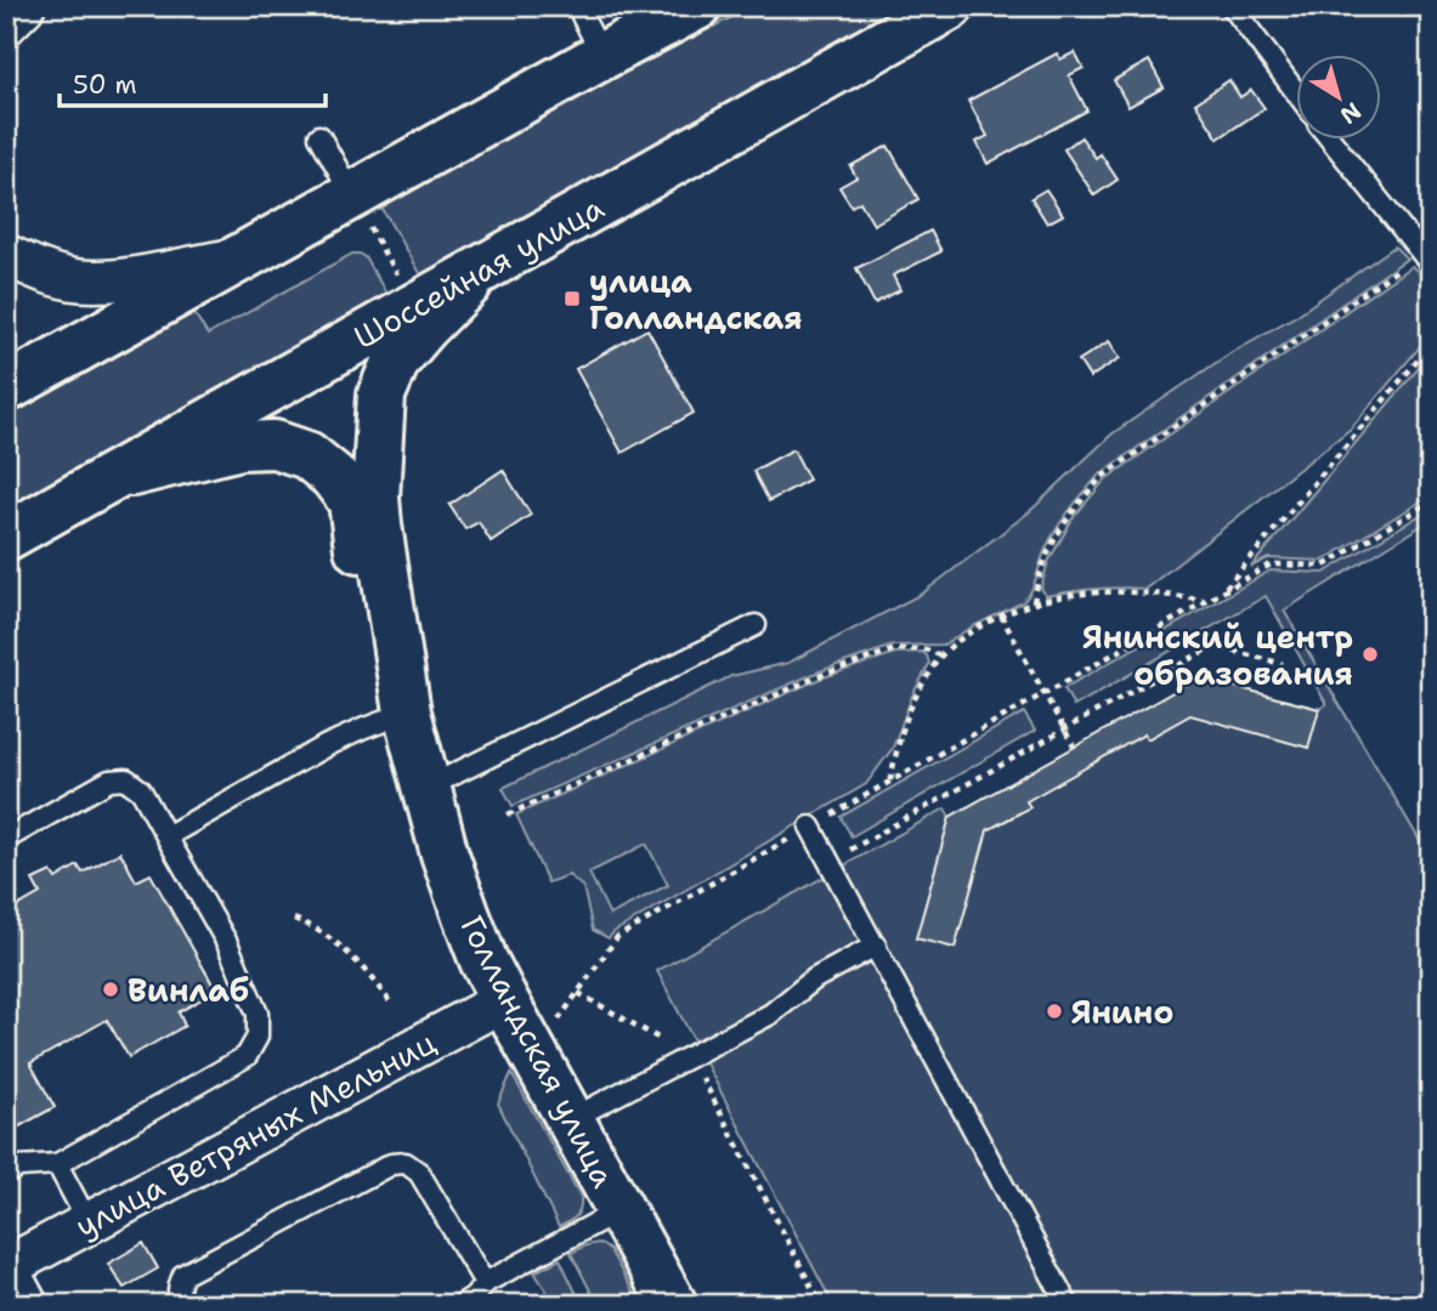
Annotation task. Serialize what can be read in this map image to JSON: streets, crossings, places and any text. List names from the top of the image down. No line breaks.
{"streets":{"main road":["Шоссейная улица","Голландская улица"],"street":["улица Ветряных Мельниц"]},"crossings":[["Шоссейная улица","Голландская улица"],["Голландская улица","улица Ветряных Мельниц"]],"places":{"transit":["улица Голландская"],"other":["Янинский центр образования","Винлаб","Янино"]},"scale_bar":"50 m","north":"bottom right"}
